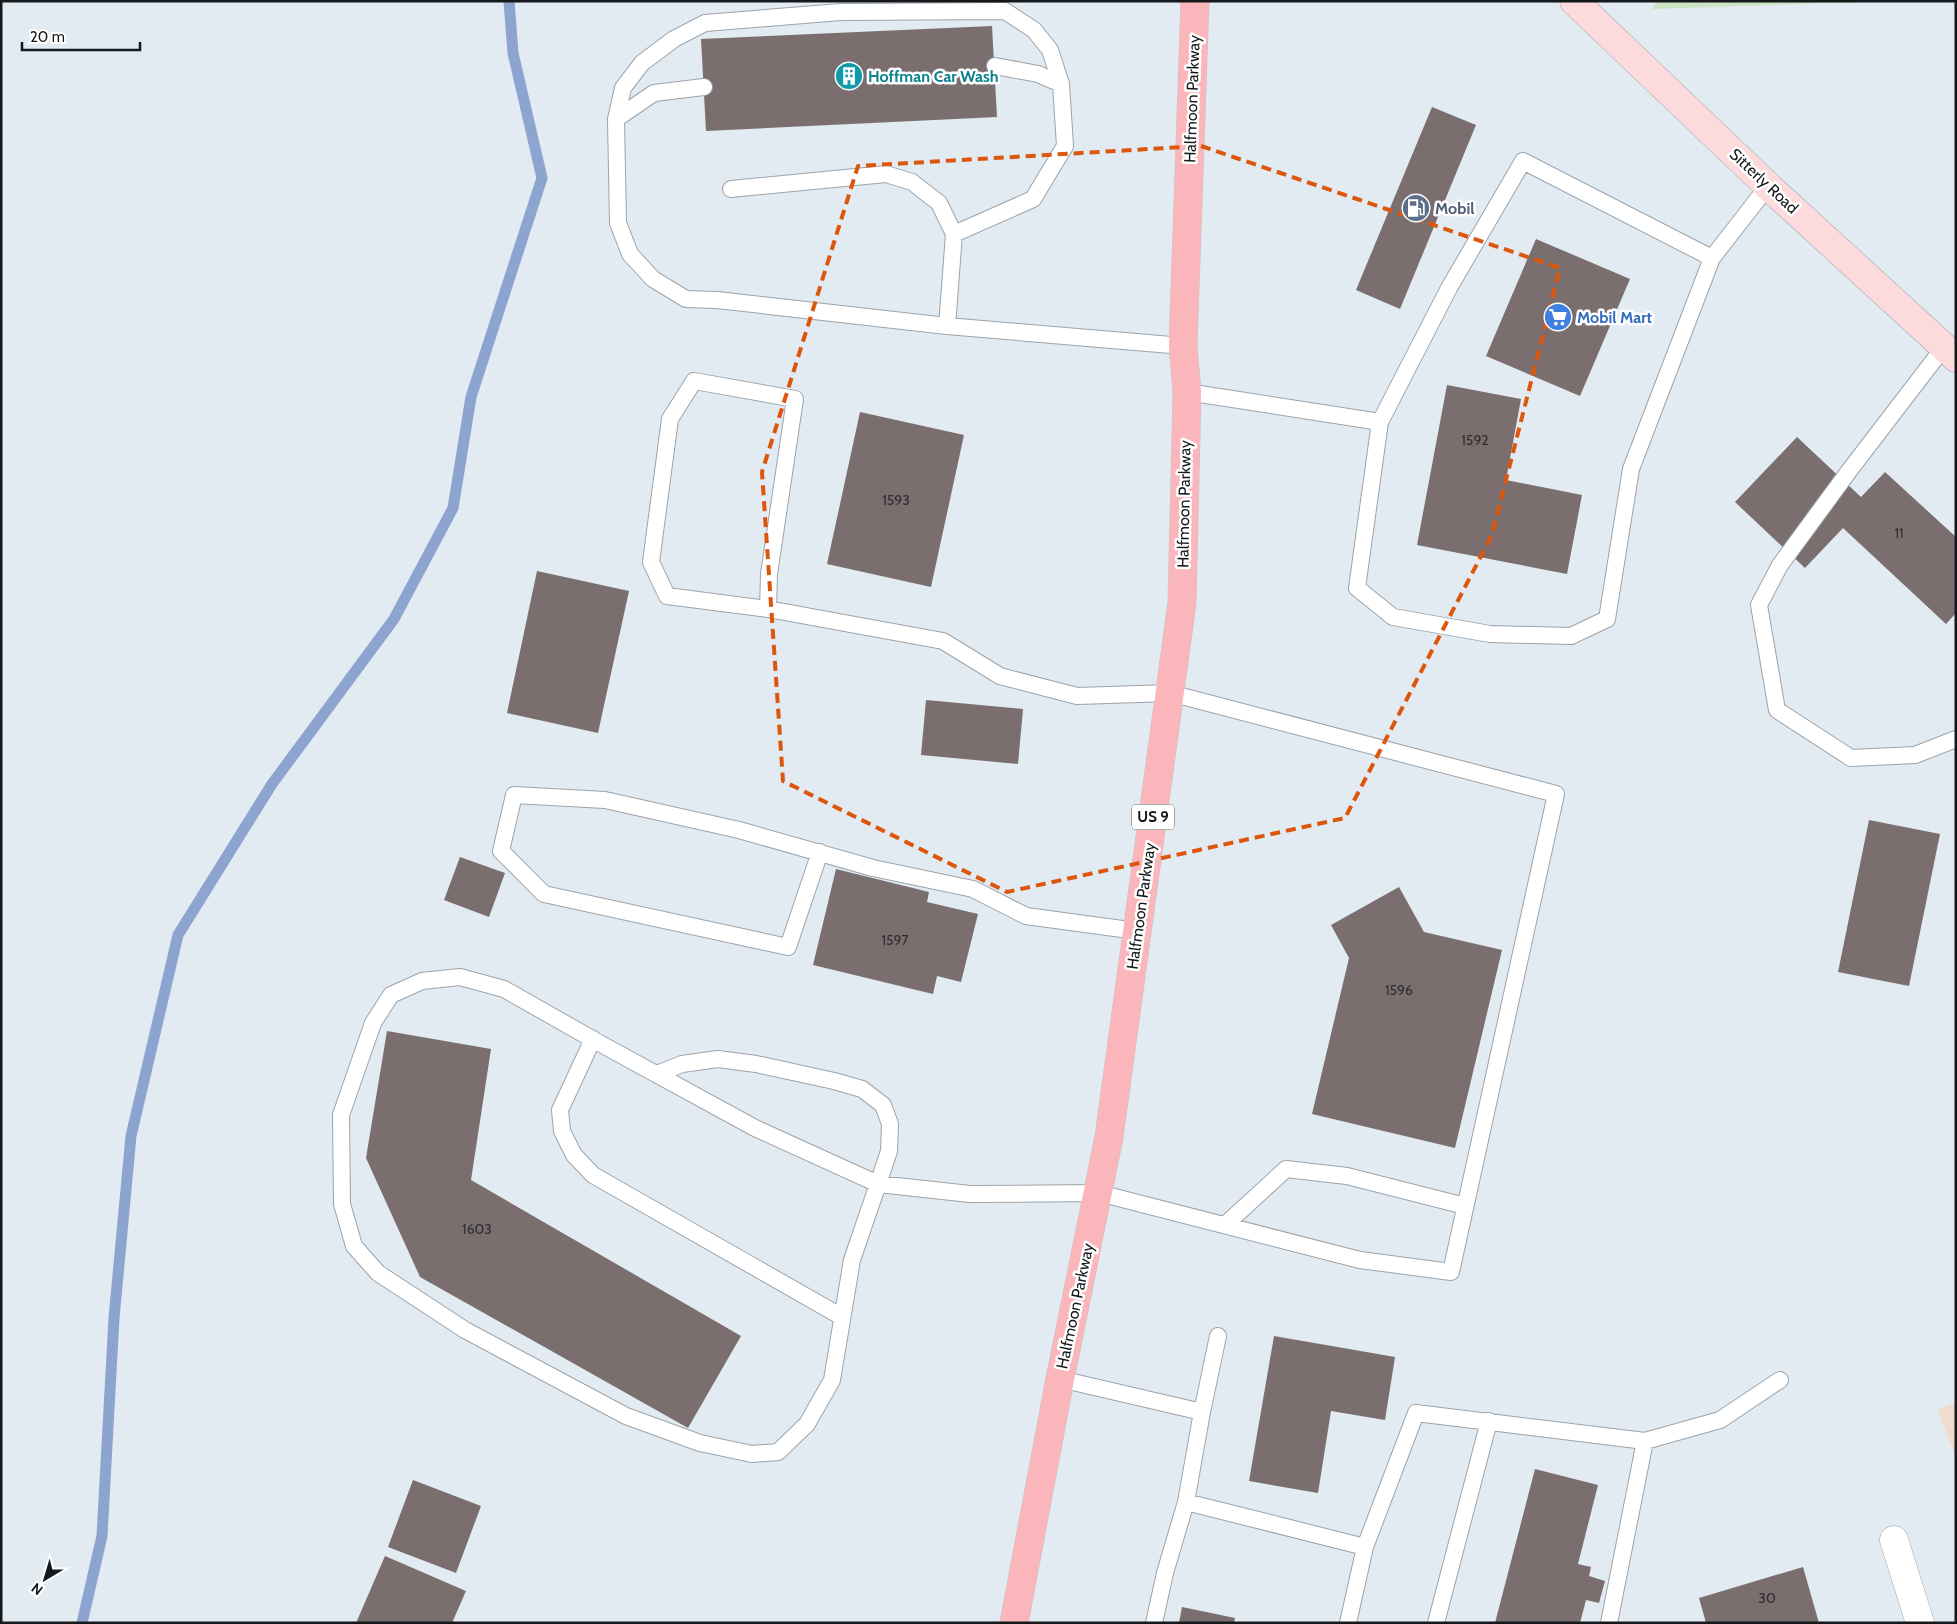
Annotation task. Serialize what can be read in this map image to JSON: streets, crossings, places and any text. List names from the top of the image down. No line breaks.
{"streets":{"main road":["Halfmoon Parkway","US 9"],"street":["Sitterly Road"]},"places":{"building":["Hoffman Car Wash"],"fuel station":["Mobil"],"supermarket":["Mobil Mart"]},"house_numbers":["1592","1593","11","1597","1596","1603","30"],"scale_bar":"20 m","north":"bottom left"}
